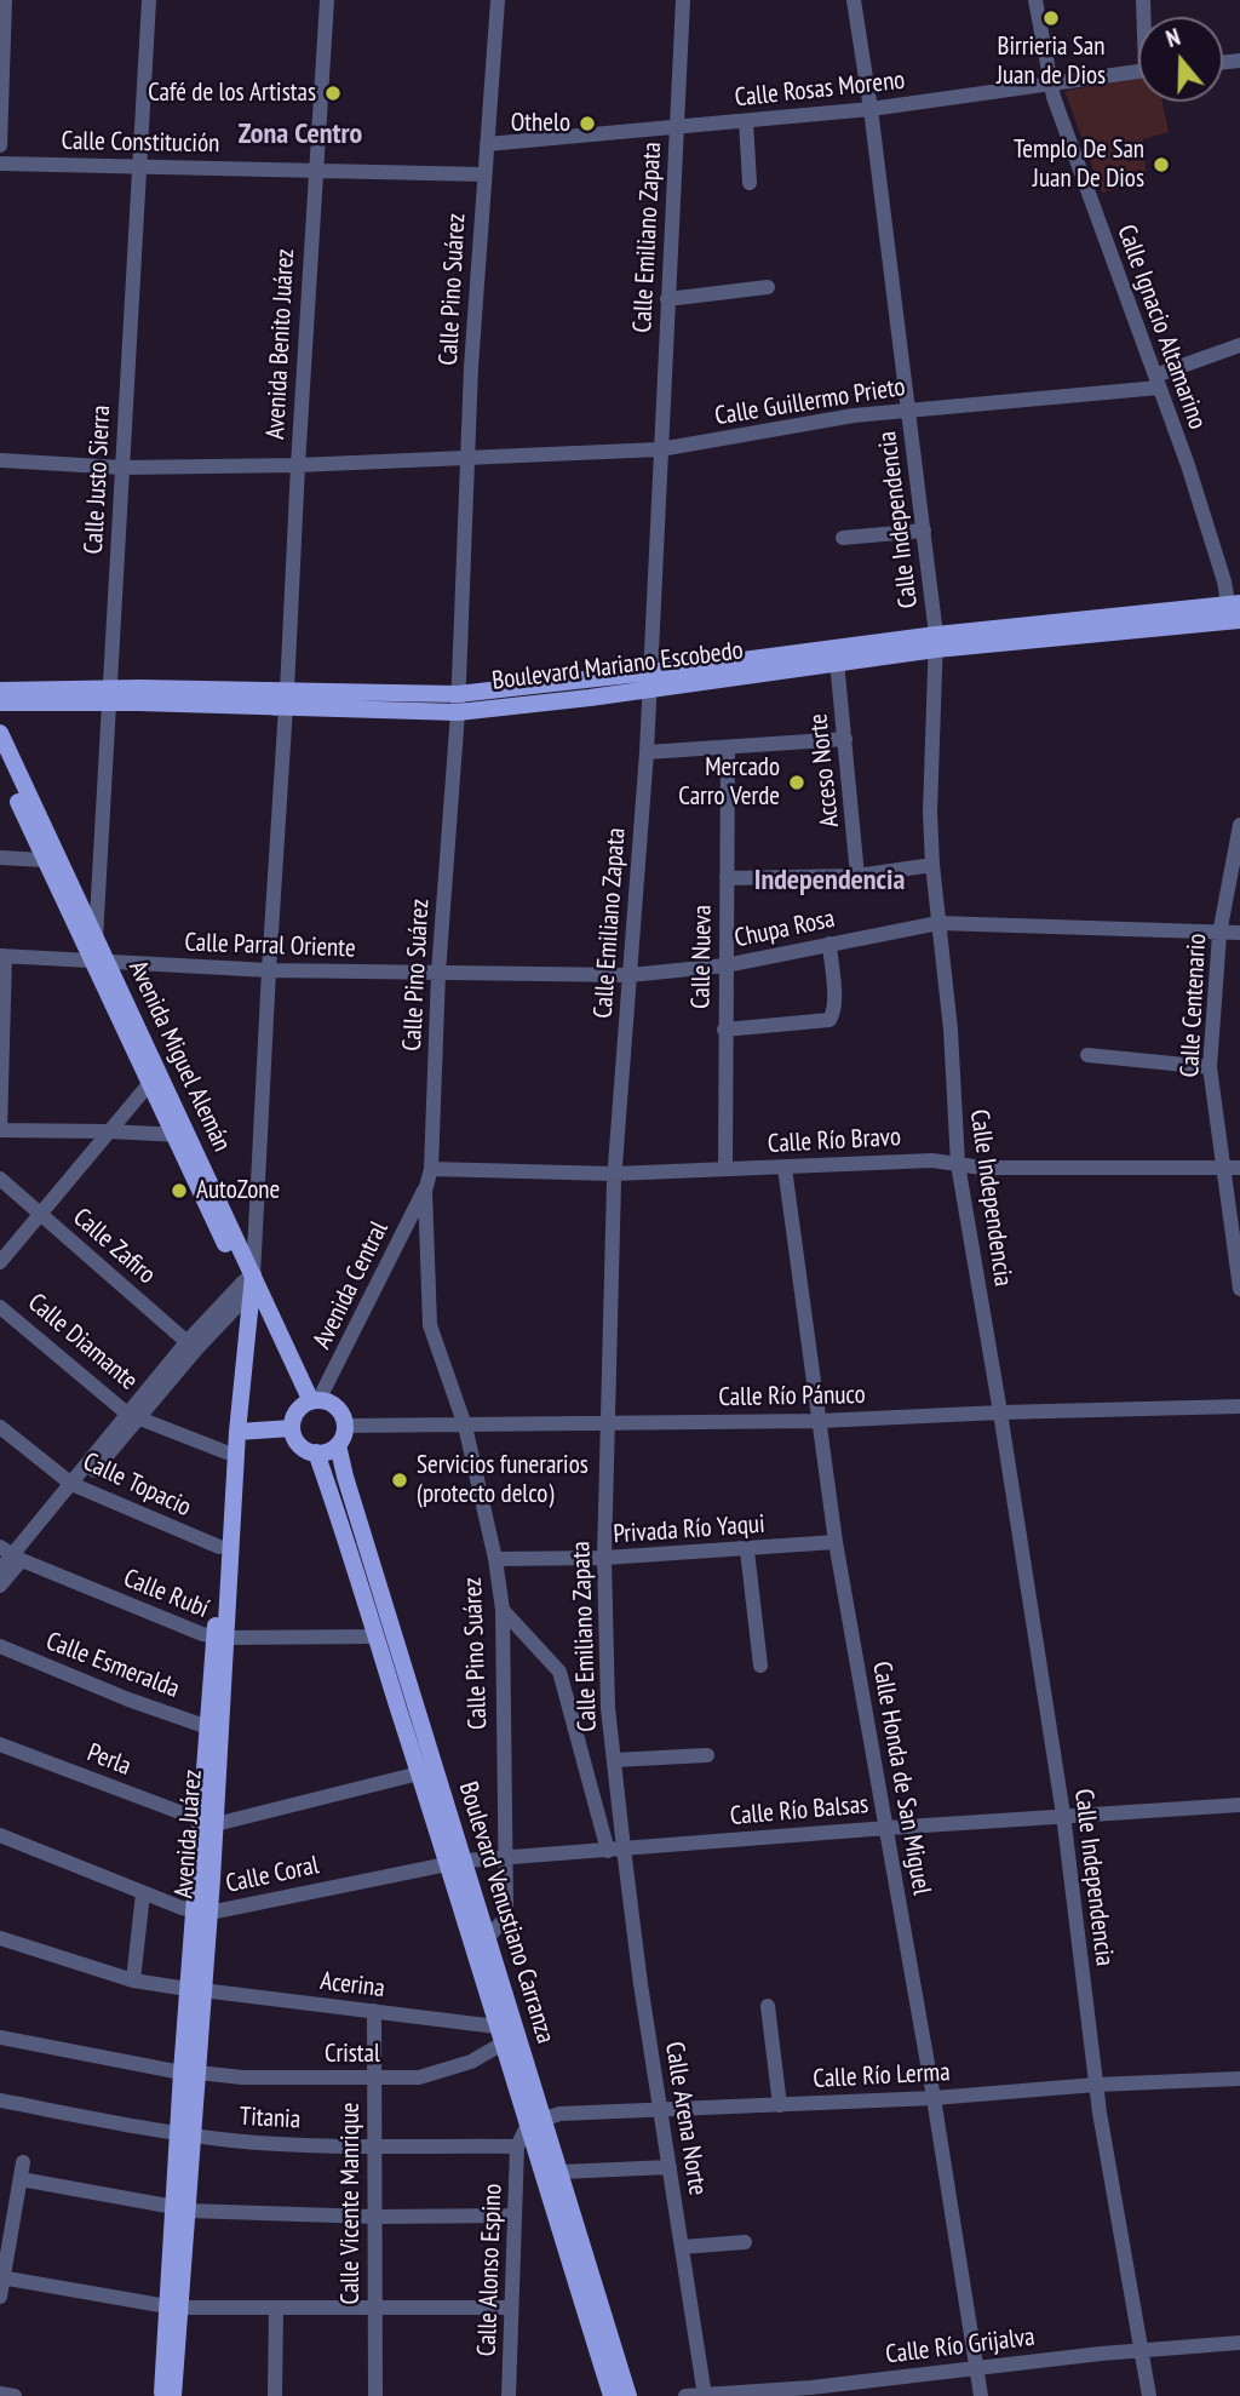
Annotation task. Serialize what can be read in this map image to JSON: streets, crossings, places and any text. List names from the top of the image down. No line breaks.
{"streets":{"main road":["Boulevard Mariano Escobedo","Avenida Miguel Alemán","Avenida Juárez","Boulevard Venustiano Carranza"],"street":["Calle Rosas Moreno","Calle Constitución","Calle Emiliano Zapata","Calle Pino Suárez","Calle Ignacio Altamarino","Avenida Benito Juárez","Calle Guillermo Prieto","Calle Justo Sierra","Calle Independencia","Acceso Norte","Chupa Rosa","Calle Parral Oriente","Calle Nueva","Calle Centenario","Calle Río Bravo","Calle Zafiro","Avenida Central","Calle Diamante","Calle Río Pánuco","Calle Topacio","Privada Río Yaqui","Calle Rubí","Calle Esmeralda","Perla","Calle Honda de San Miguel","Calle Río Balsas","Calle Coral","Acerina","Cristal","Calle Río Lerma","Titania","Calle Arena Norte","Calle Vicente Manrique","Calle Alonso Espino","Calle Río Grijalva"]},"crossings":[["Calle Rosas Moreno","Calle Emiliano Zapata"],["Calle Rosas Moreno","Calle Pino Suárez"],["Calle Rosas Moreno","Calle Ignacio Altamarino"],["Calle Rosas Moreno","Calle Independencia"],["Calle Constitución","Calle Pino Suárez"],["Calle Constitución","Avenida Benito Juárez"],["Calle Constitución","Calle Justo Sierra"],["Calle Emiliano Zapata","Calle Guillermo Prieto"],["Calle Emiliano Zapata","Boulevard Mariano Escobedo"],["Calle Emiliano Zapata","Chupa Rosa"],["Calle Emiliano Zapata","Calle Río Bravo"],["Calle Emiliano Zapata","Calle Río Pánuco"],["Calle Emiliano Zapata","Privada Río Yaqui"],["Calle Emiliano Zapata","Calle Río Balsas"],["Calle Emiliano Zapata","Calle Arena Norte"],["Calle Pino Suárez","Calle Guillermo Prieto"],["Calle Pino Suárez","Boulevard Mariano Escobedo"],["Calle Pino Suárez","Chupa Rosa"],["Calle Pino Suárez","Calle Parral Oriente"],["Calle Pino Suárez","Calle Río Bravo"],["Calle Pino Suárez","Avenida Central"],["Calle Pino Suárez","Calle Río Pánuco"],["Calle Pino Suárez","Privada Río Yaqui"],["Calle Pino Suárez","Calle Río Balsas"],["Calle Pino Suárez","Boulevard Venustiano Carranza"],["Calle Pino Suárez","Calle Arena Norte"],["Calle Ignacio Altamarino","Calle Guillermo Prieto"],["Calle Ignacio Altamarino","Boulevard Mariano Escobedo"],["Avenida Benito Juárez","Calle Guillermo Prieto"],["Avenida Benito Juárez","Boulevard Mariano Escobedo"],["Avenida Benito Juárez","Calle Parral Oriente"],["Avenida Benito Juárez","Avenida Miguel Alemán"],["Avenida Benito Juárez","Avenida Juárez"],["Calle Guillermo Prieto","Calle Justo Sierra"],["Calle Guillermo Prieto","Calle Independencia"],["Calle Justo Sierra","Avenida Miguel Alemán"],["Calle Independencia","Boulevard Mariano Escobedo"],["Calle Independencia","Chupa Rosa"],["Calle Independencia","Calle Río Bravo"],["Calle Independencia","Calle Río Pánuco"],["Calle Independencia","Calle Río Balsas"],["Calle Independencia","Calle Río Lerma"],["Calle Independencia","Calle Río Grijalva"],["Boulevard Mariano Escobedo","Acceso Norte"],["Chupa Rosa","Calle Parral Oriente"],["Chupa Rosa","Calle Nueva"],["Chupa Rosa","Calle Centenario"],["Calle Parral Oriente","Avenida Miguel Alemán"],["Calle Nueva","Calle Río Bravo"],["Calle Centenario","Calle Río Bravo"],["Avenida Miguel Alemán","Avenida Central"],["Avenida Miguel Alemán","Calle Río Pánuco"],["Avenida Miguel Alemán","Avenida Juárez"],["Avenida Miguel Alemán","Boulevard Venustiano Carranza"],["Calle Río Bravo","Calle Honda de San Miguel"],["Avenida Central","Calle Río Pánuco"],["Avenida Central","Boulevard Venustiano Carranza"],["Calle Diamante","Avenida Juárez"],["Calle Río Pánuco","Calle Honda de San Miguel"],["Calle Río Pánuco","Boulevard Venustiano Carranza"],["Calle Topacio","Avenida Juárez"],["Privada Río Yaqui","Calle Honda de San Miguel"],["Calle Rubí","Avenida Juárez"],["Calle Rubí","Boulevard Venustiano Carranza"],["Calle Esmeralda","Avenida Juárez"],["Perla","Avenida Juárez"],["Calle Honda de San Miguel","Calle Río Balsas"],["Calle Honda de San Miguel","Calle Río Lerma"],["Calle Honda de San Miguel","Calle Río Grijalva"],["Calle Río Balsas","Calle Coral"],["Calle Río Balsas","Boulevard Venustiano Carranza"],["Calle Río Balsas","Calle Arena Norte"],["Avenida Juárez","Calle Coral"],["Avenida Juárez","Acerina"],["Avenida Juárez","Cristal"],["Avenida Juárez","Titania"],["Calle Coral","Boulevard Venustiano Carranza"],["Boulevard Venustiano Carranza","Acerina"],["Boulevard Venustiano Carranza","Cristal"],["Boulevard Venustiano Carranza","Calle Río Lerma"],["Acerina","Calle Vicente Manrique"],["Cristal","Calle Vicente Manrique"],["Calle Río Lerma","Calle Arena Norte"],["Titania","Calle Vicente Manrique"],["Titania","Calle Alonso Espino"],["Calle Arena Norte","Calle Río Grijalva"]],"districts":["Zona Centro","Independencia"],"places":["Birrieria San Juan de Dios","Café de los Artistas","Othelo","Templo De San Juan De Dios","Mercado Carro Verde","AutoZone","Servicios funerarios (protecto delco)"],"north":"top"}
